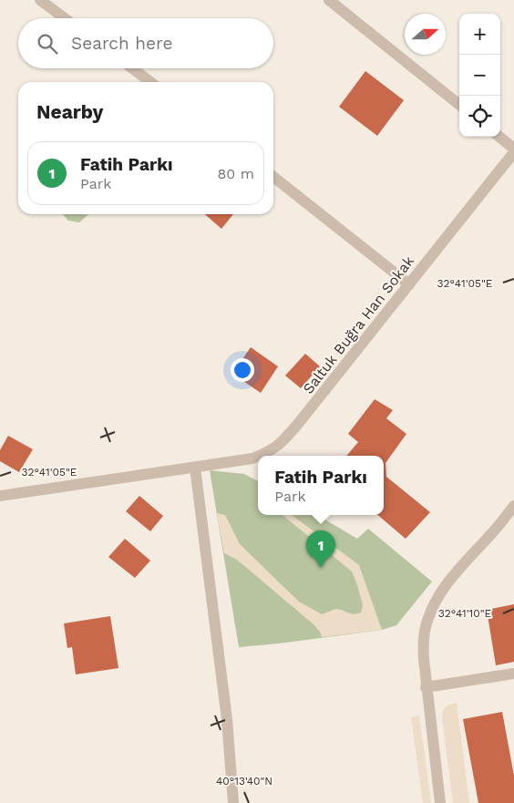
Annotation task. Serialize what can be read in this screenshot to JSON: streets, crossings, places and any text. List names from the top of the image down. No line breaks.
{"streets":{"street":["Saltuk Buğra Han Sokak"]},"north":"right","page":{"map_buttons":["+","−"],"search":"Search here","heading":"Nearby","list":[{"mark":"1","name":"Fatih Parkı","note":"Park","value":"80 m"}],"popup":["Fatih Parkı","Park"],"pins":"1"},"coordinates":["32°41'05\"E","32°41'10\"E","40°13'40\"N"]}
